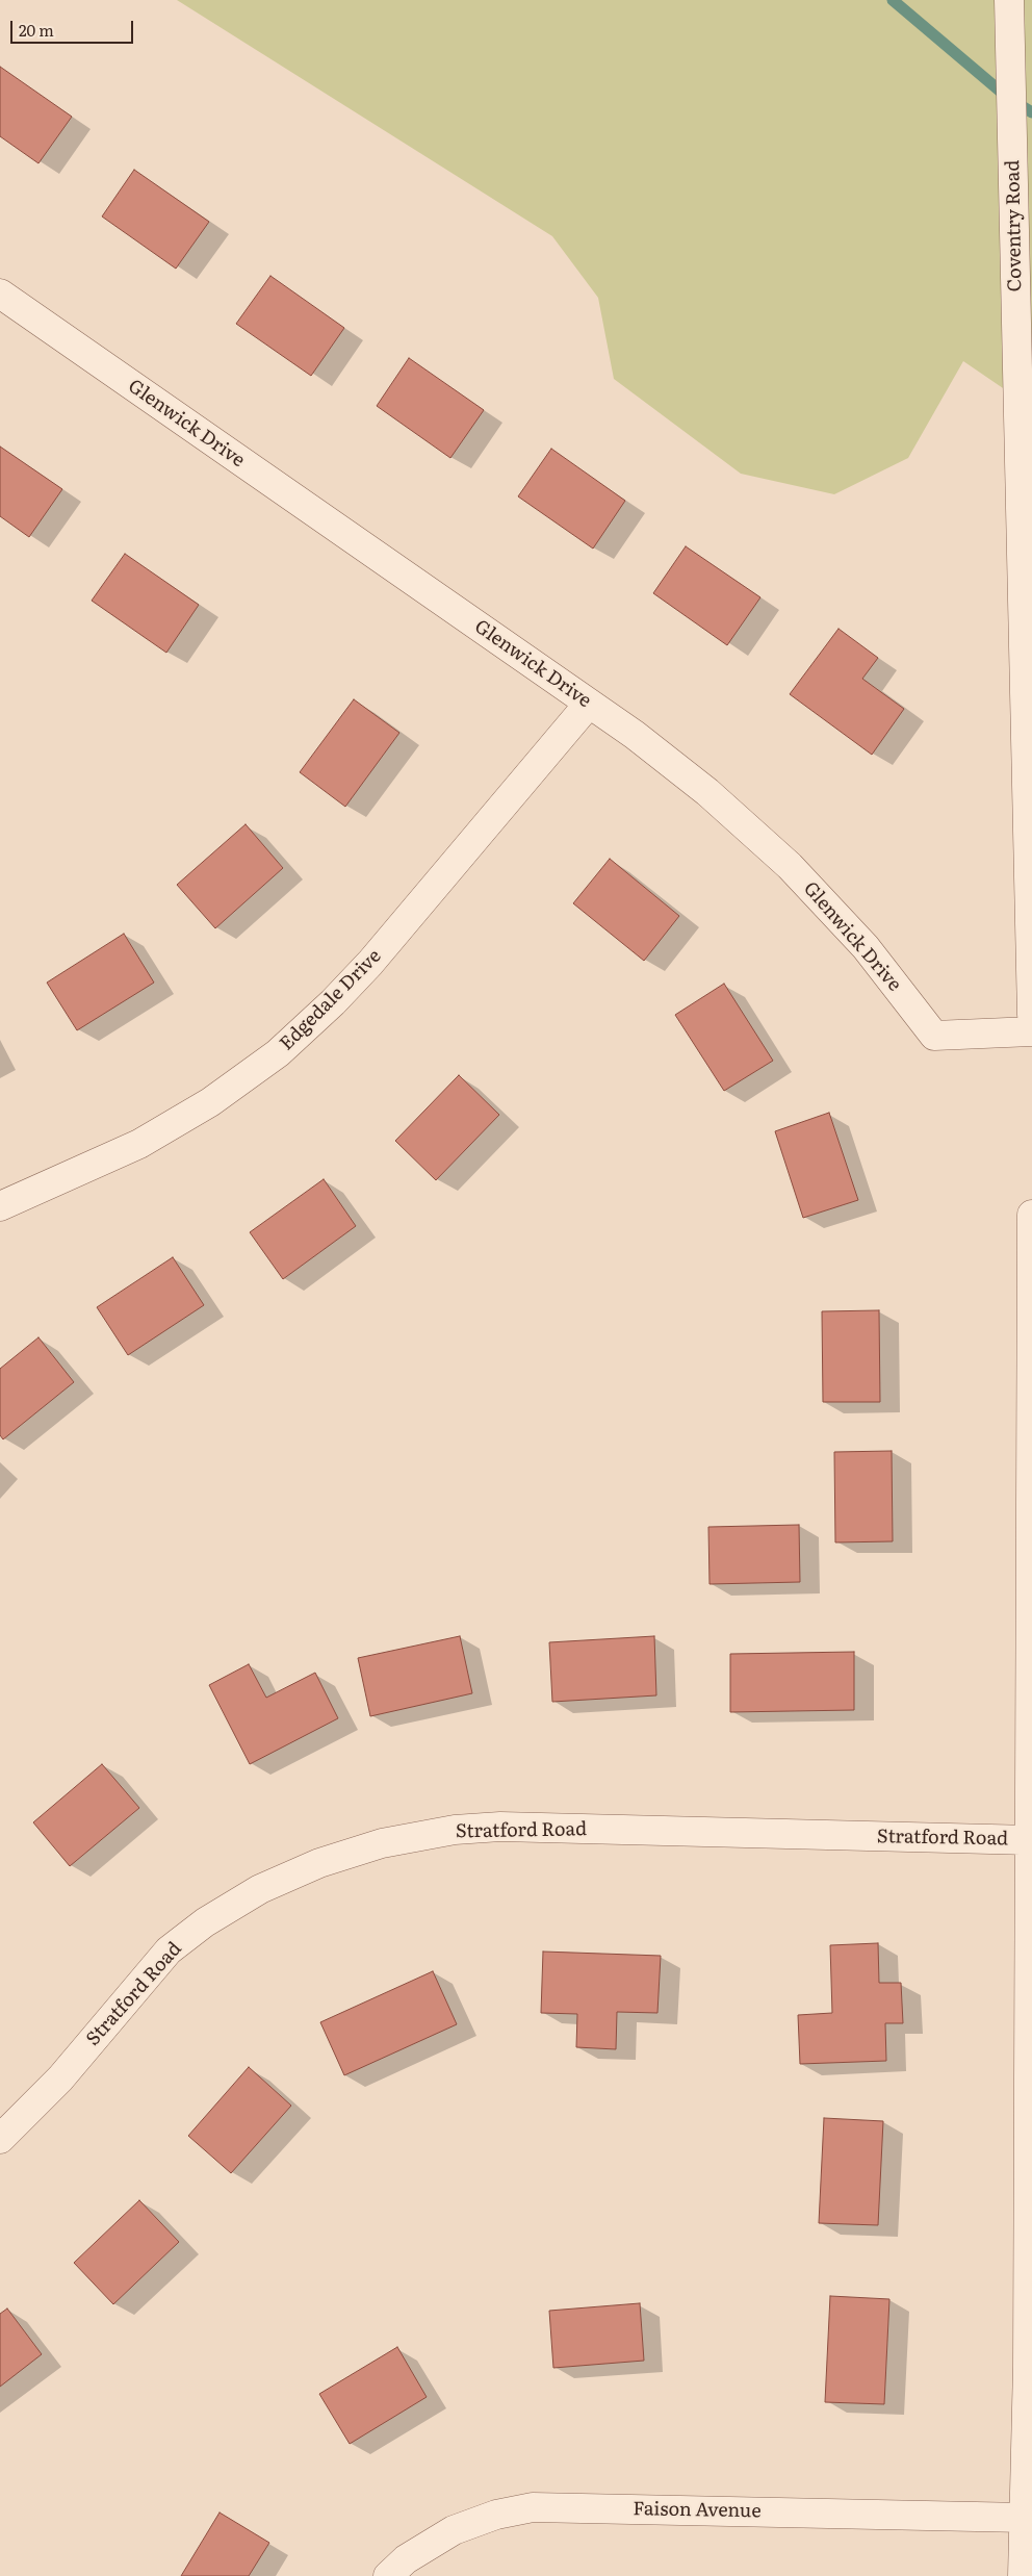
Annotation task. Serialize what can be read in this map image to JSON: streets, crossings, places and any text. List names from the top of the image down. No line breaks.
{"streets":{"street":["Coventry Road","Glenwick Drive","Edgedale Drive","Stratford Road","Faison Avenue"]},"crossings":[["Glenwick Drive","Edgedale Drive"]],"scale_bar":"20 m"}
